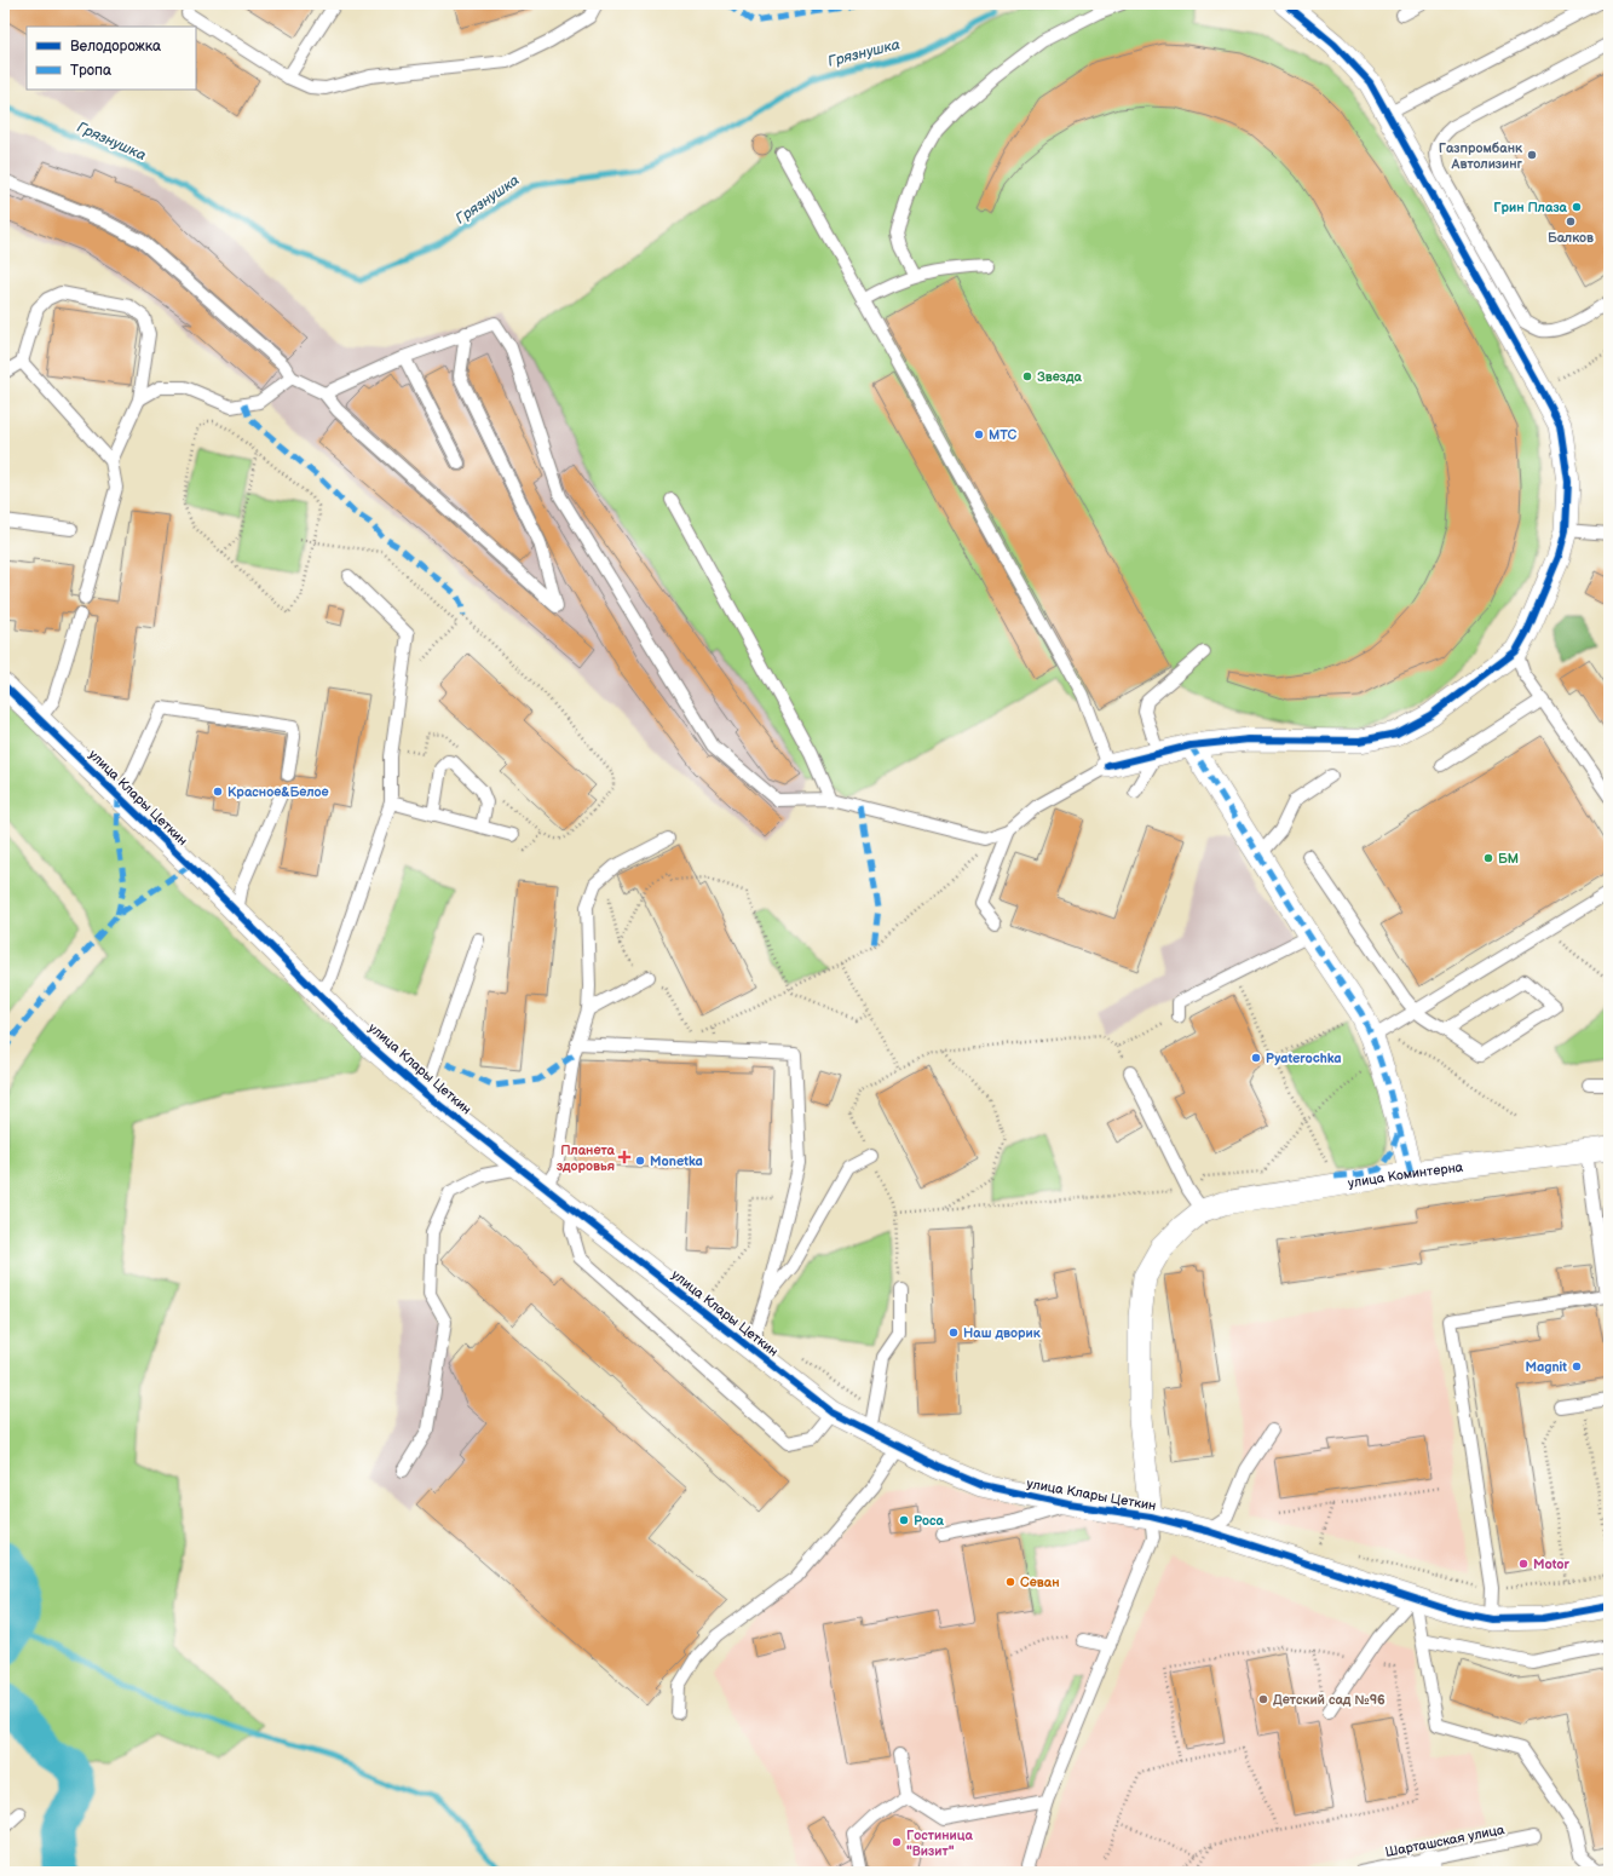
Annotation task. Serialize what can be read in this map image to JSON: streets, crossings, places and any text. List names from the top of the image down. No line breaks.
{"streets":{"street":["улица Клары Цеткин","улица Коминтерна"],"lane":["Шарташская улица"]},"water":["Грязнушка"],"places":{"other":["Газпромбанк Автолизинг","Грин Плаза","Балков","Звезда","МТС","Красное&Белое","БМ","Pyaterochka","Monetka","Наш дворик","Magnit","Роса","Motor","Севан","Детский сад №96","Гостиница \"Визит\""],"health":["Планета здоровья"]},"legend":["Велодорожка","Тропа"]}
